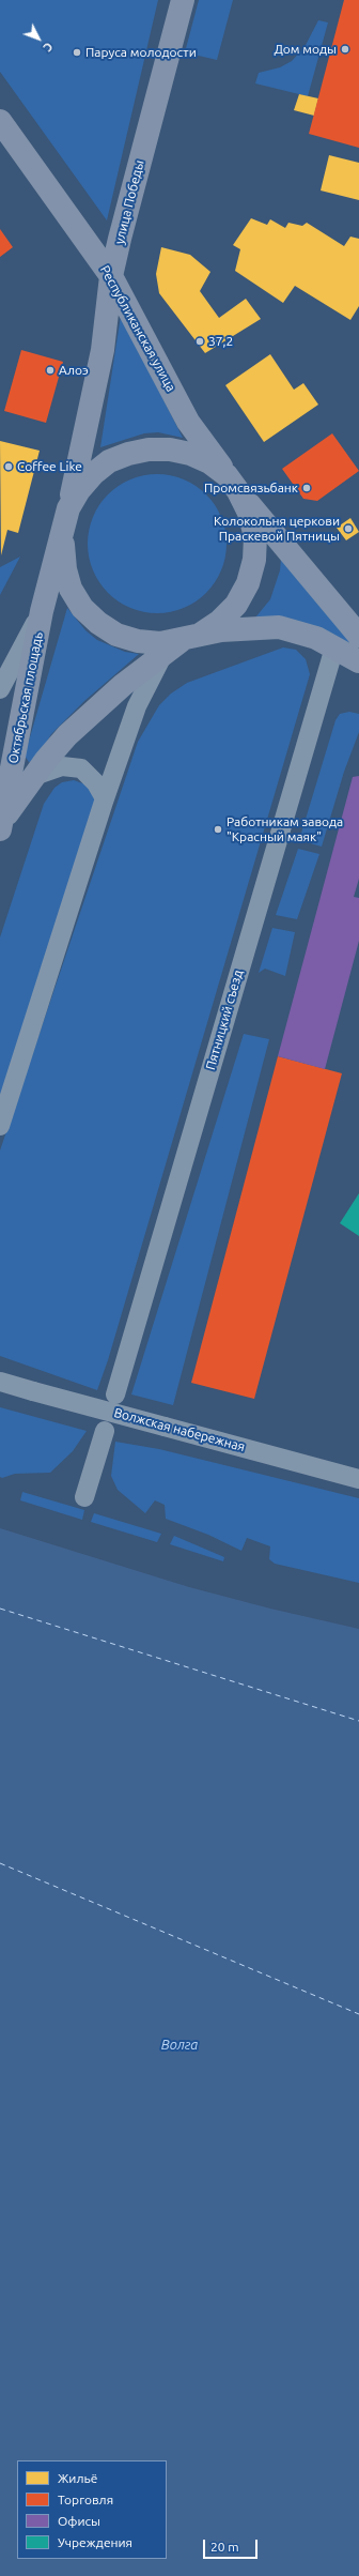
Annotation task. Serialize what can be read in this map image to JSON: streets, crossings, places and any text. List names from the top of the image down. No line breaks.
{"streets":{"main road":["улица Победы","Республиканская улица","Октябрьская площадь"],"street":["Пятницкий съезд","Волжская набережная"]},"crossings":[["улица Победы","Республиканская улица"],["улица Победы","Октябрьская площадь"],["Республиканская улица","Октябрьская площадь"],["Октябрьская площадь","Пятницкий съезд"]],"water":["Волга"],"places":["Дом моды","Паруса молодости","37,2","Алоэ","Coffee Like","Промсвязьбанк","Колокольня церкови Праскевой Пятницы","Работникам завода \"Красный маяк\""],"legend":["Жильё","Торговля","Офисы","Учреждения"],"scale_bar":"20 m","north":"bottom right"}
